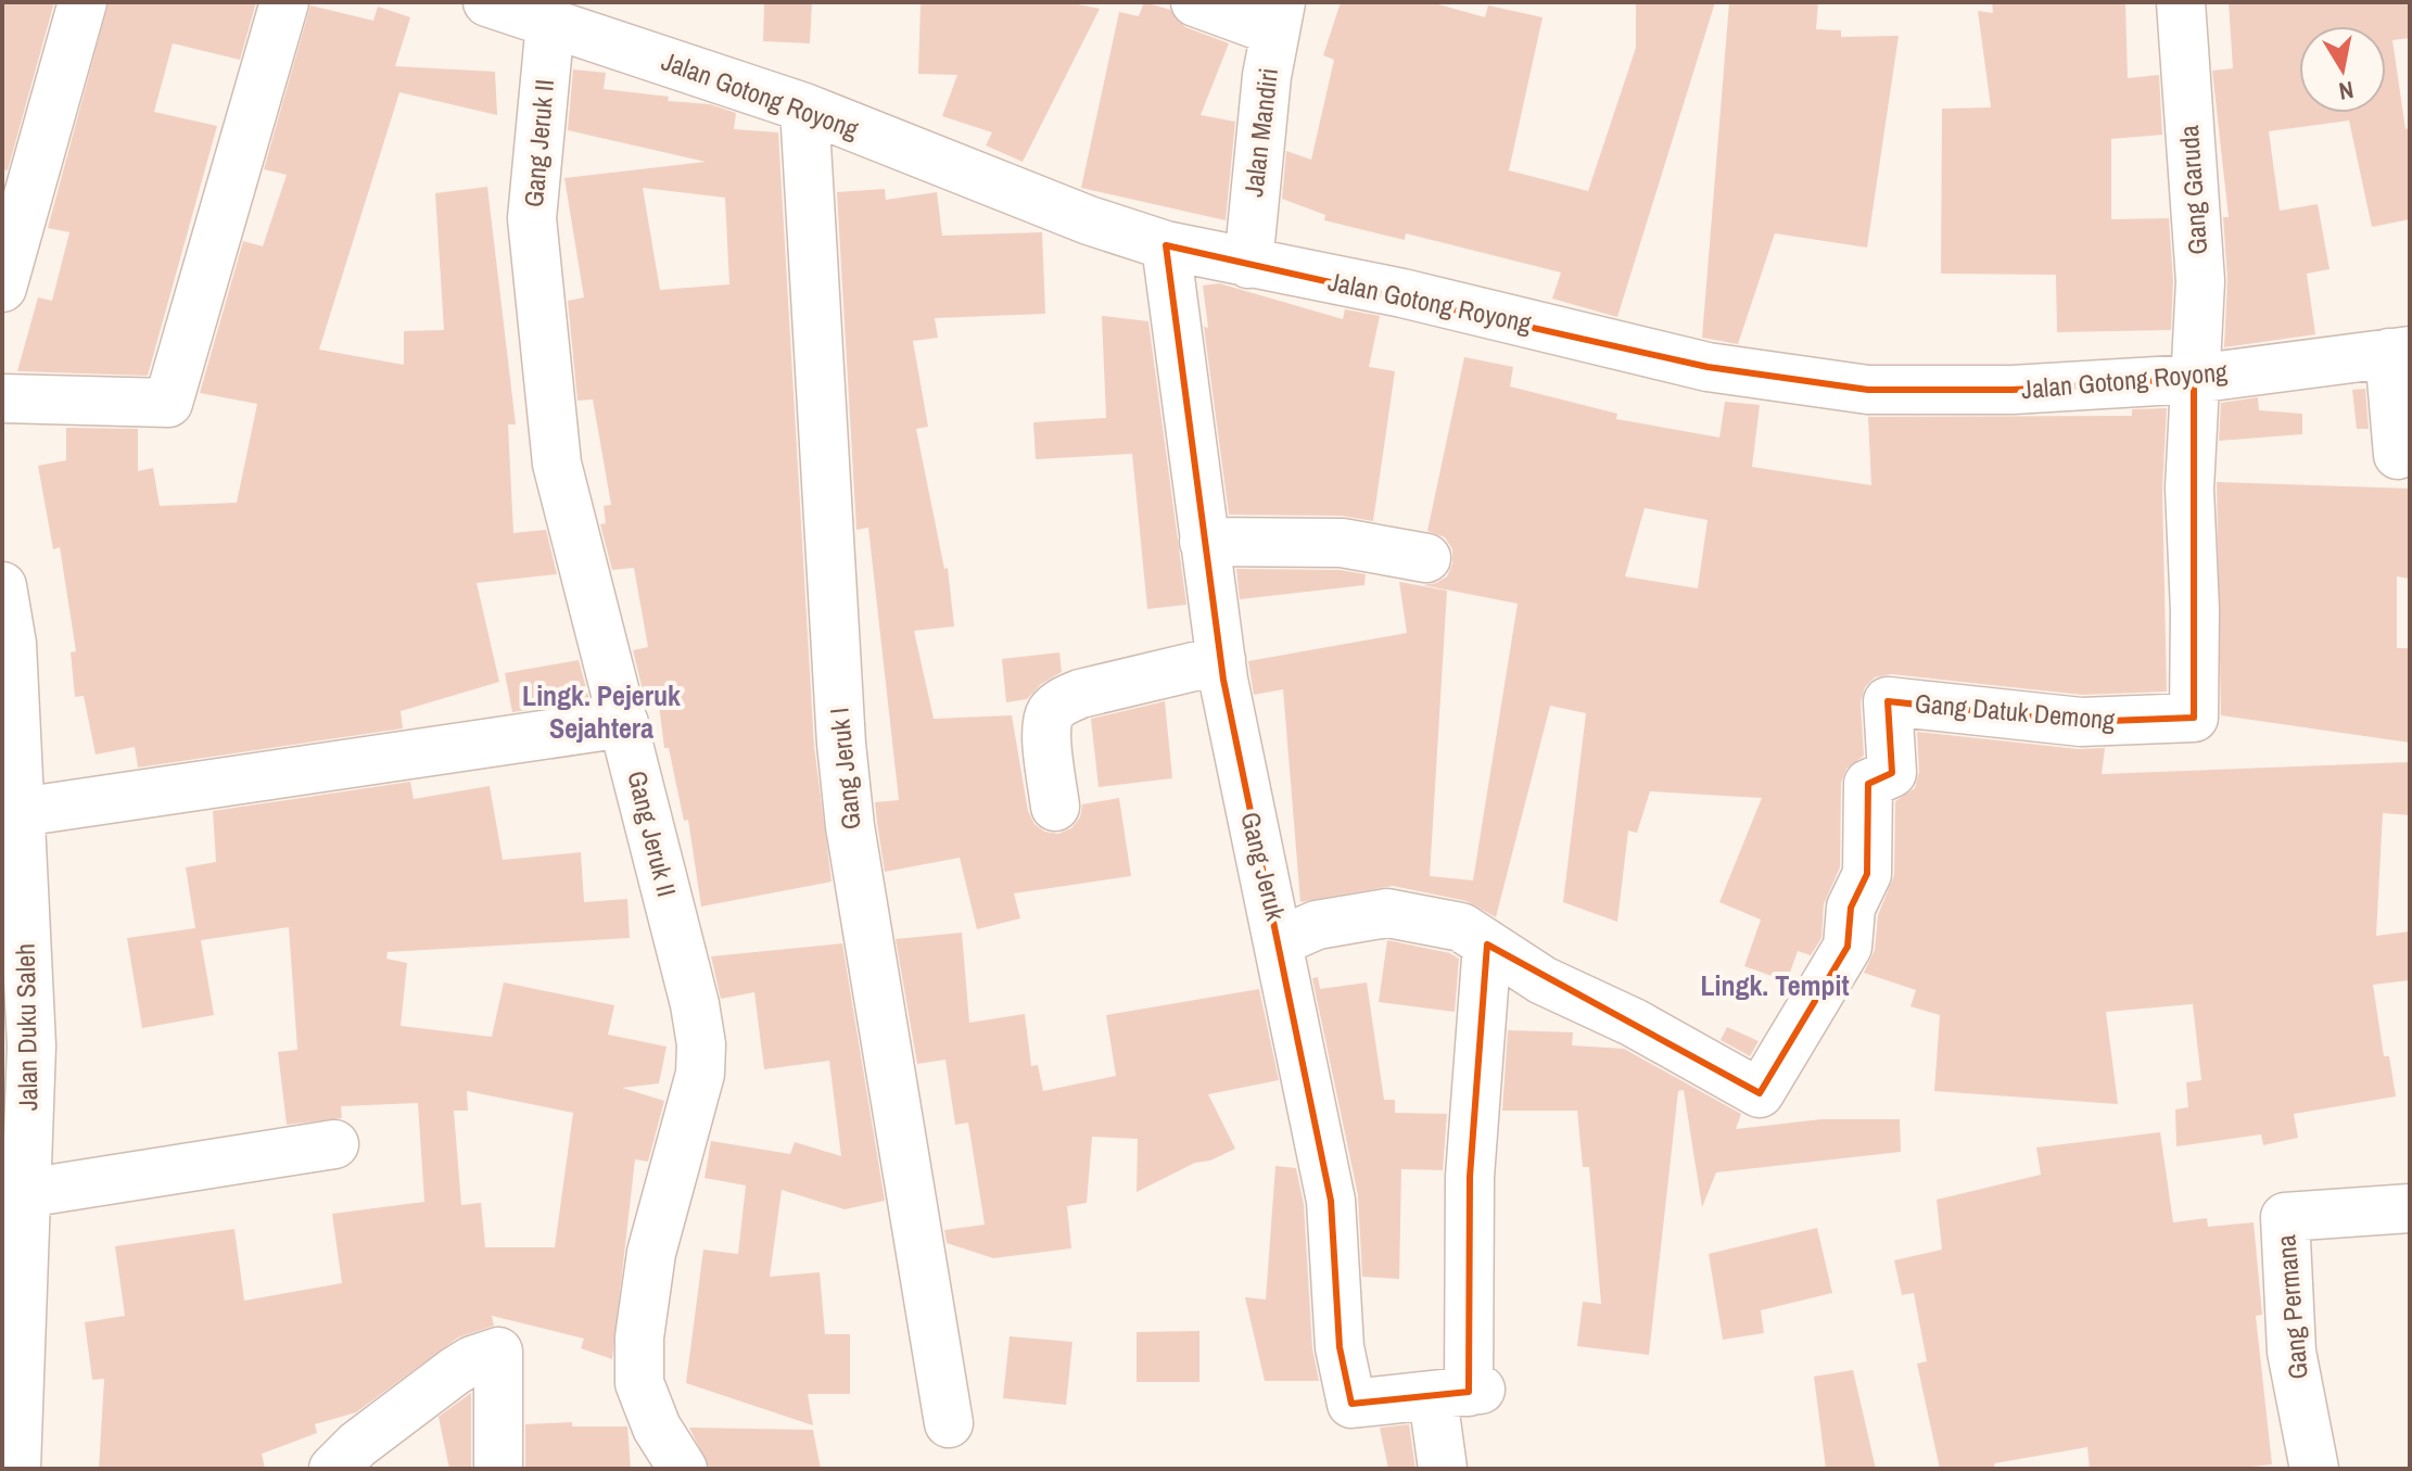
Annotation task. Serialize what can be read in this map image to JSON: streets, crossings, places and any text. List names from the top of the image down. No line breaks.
{"streets":{"street":["Jalan Gotong Royong","Jalan Mandiri","Gang Jeruk II","Gang Garuda","Gang Datuk Demong","Gang Jeruk I","Gang Jeruk","Jalan Duku Saleh","Gang Permana"]},"crossings":[["Jalan Gotong Royong","Jalan Mandiri"],["Jalan Gotong Royong","Gang Jeruk II"],["Jalan Gotong Royong","Gang Garuda"],["Jalan Gotong Royong","Gang Datuk Demong"],["Jalan Gotong Royong","Gang Jeruk I"],["Jalan Gotong Royong","Gang Jeruk"],["Gang Garuda","Gang Datuk Demong"],["Gang Datuk Demong","Gang Jeruk"]],"districts":["Lingk. Pejeruk Sejahtera","Lingk. Tempit"],"north":"bottom"}
